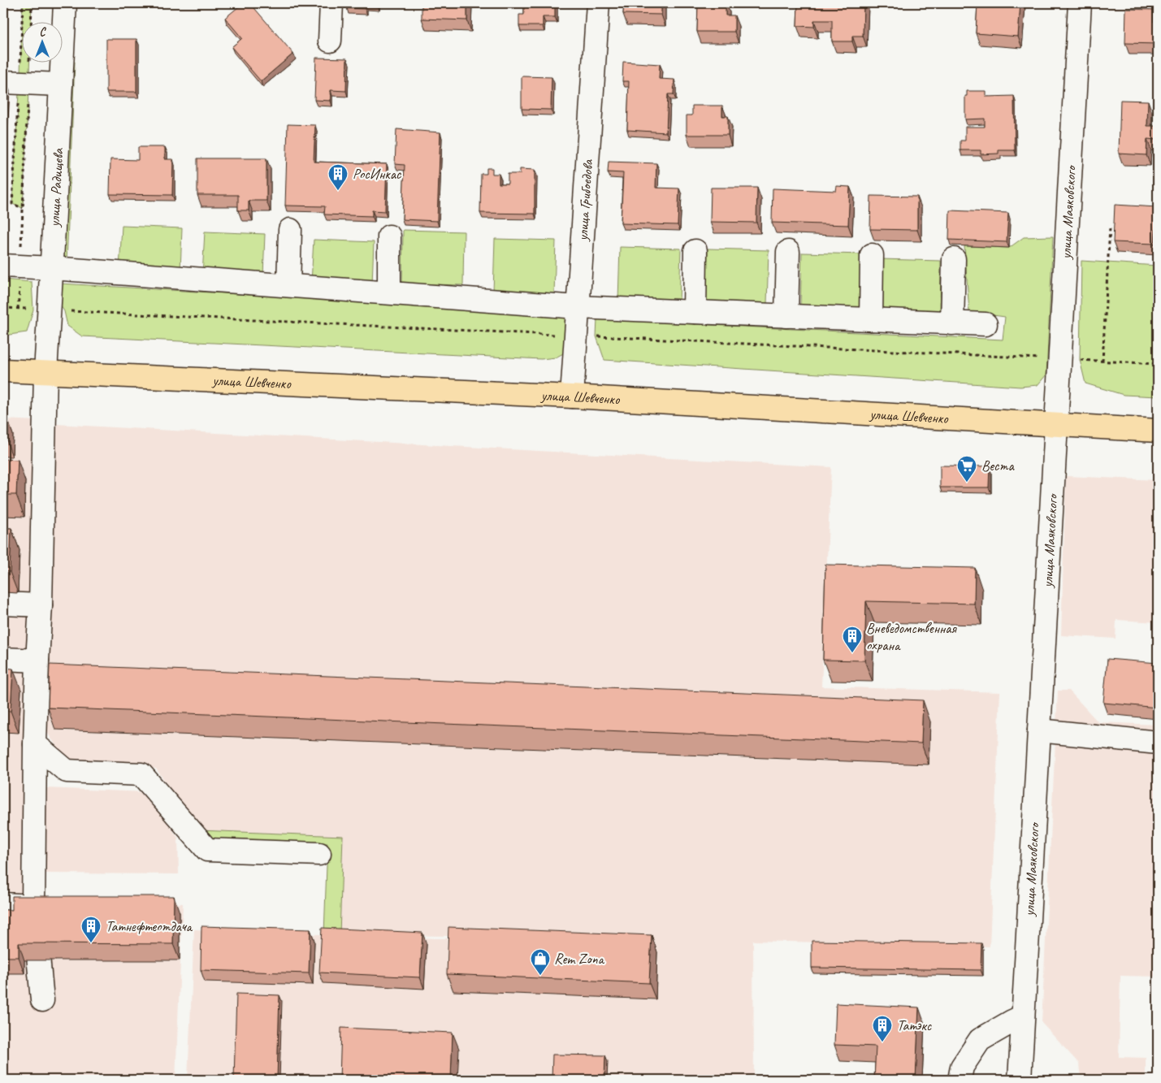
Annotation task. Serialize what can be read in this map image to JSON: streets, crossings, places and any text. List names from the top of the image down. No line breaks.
{"streets":{"main road":["улица Шевченко"],"street":["улица Радищева","улица Грибоедова","улица Маяковского"]},"crossings":[["улица Радищева","улица Шевченко"],["улица Грибоедова","улица Шевченко"],["улица Маяковского","улица Шевченко"]],"places":{"building":["РосИнкас","Вневедомственная охрана","Татнефтеотдача","Татэкс"],"supermarket":["Веста"],"shop":["Rem Zona"]},"north":"top"}
